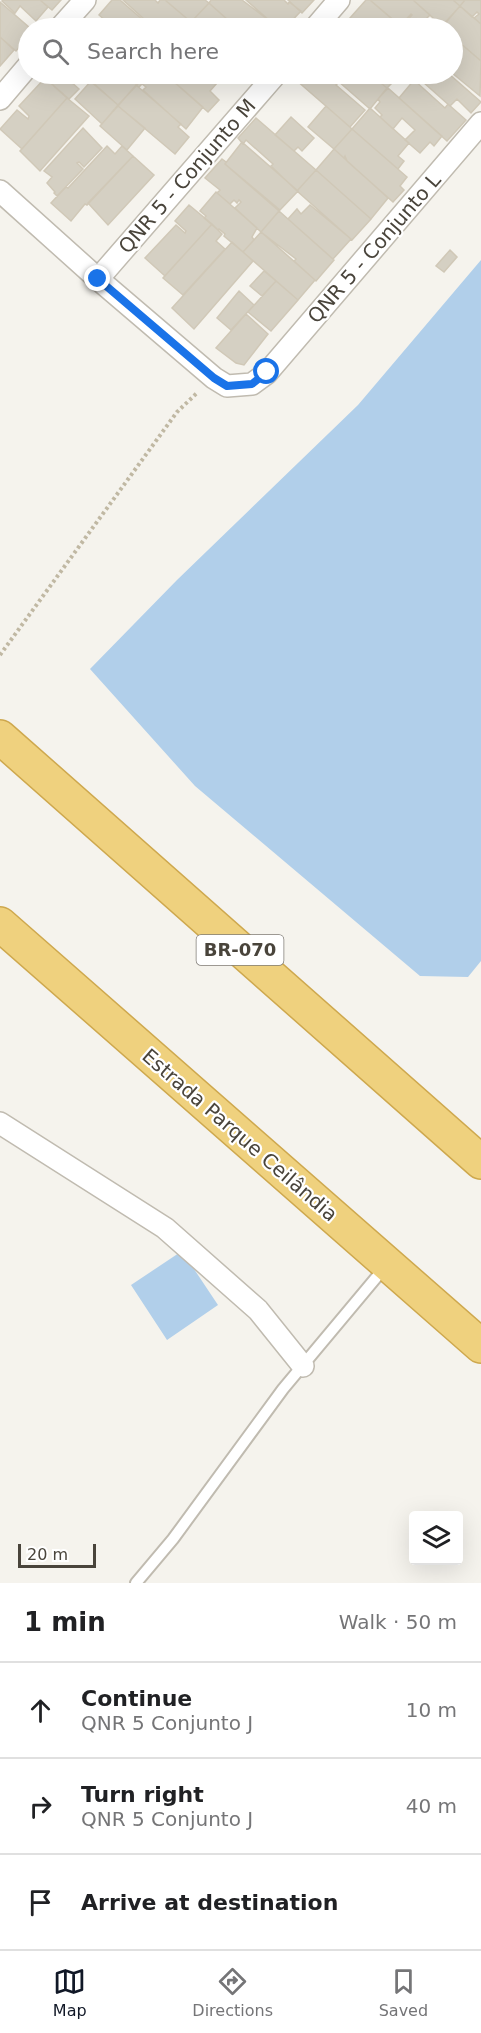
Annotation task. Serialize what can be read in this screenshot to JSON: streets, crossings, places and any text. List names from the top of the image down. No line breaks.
{"streets":{"highway":["BR-070","Estrada Parque Ceilândia"],"street":["QNR 5 - Conjunto M","QNR 5 - Conjunto L"]},"scale_bar":"20 m","page":{"search":"Search here","scale":"20 m","heading":["1 min","Walk · 50 m"],"list":[["Continue","QNR 5 Conjunto J","10 m"],["Turn right","QNR 5 Conjunto J","40 m"],"Arrive at destination"],"nav":["Map","Directions","Saved"]}}
